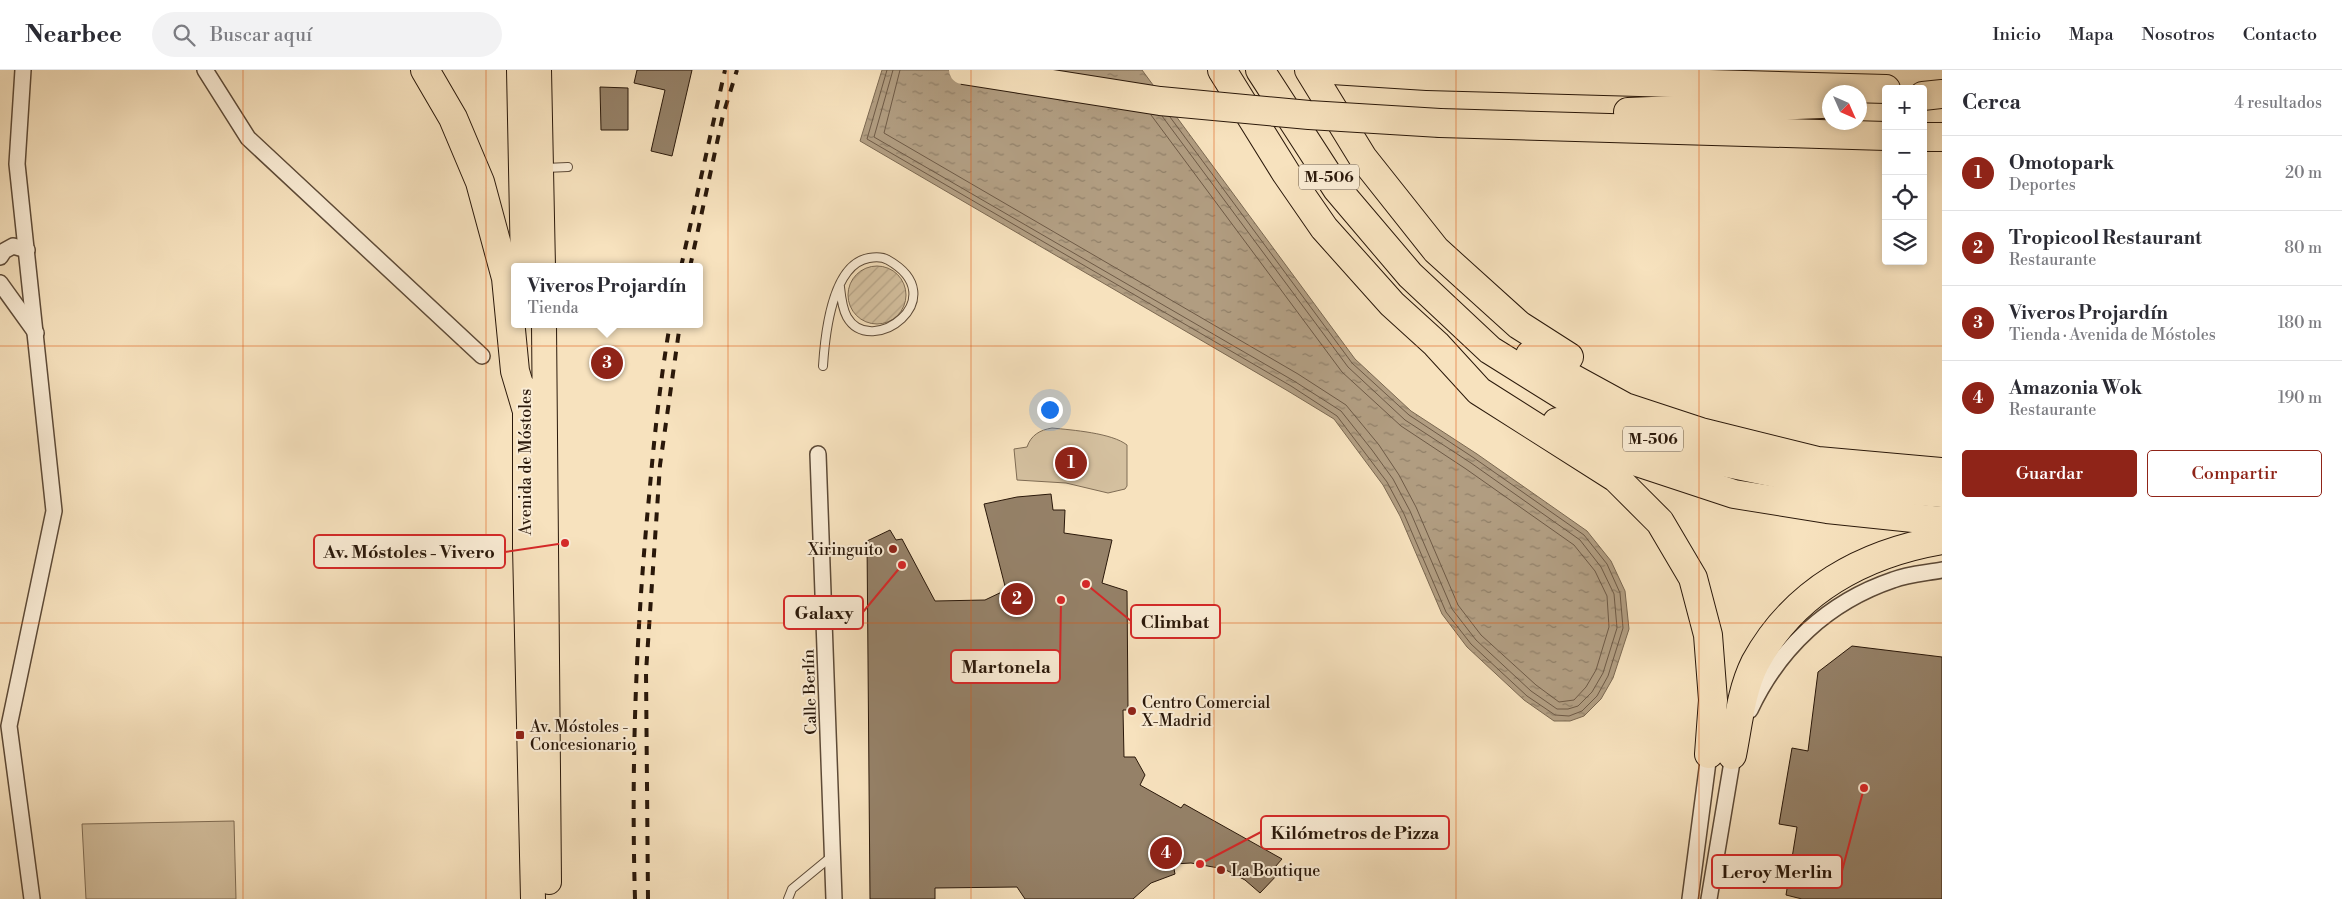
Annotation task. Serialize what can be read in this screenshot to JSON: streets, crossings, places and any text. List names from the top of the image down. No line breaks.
{"streets":{"highway":["M-506"],"main road":["Avenida de Móstoles"],"street":["Calle Berlín"]},"places":{"other":["Av. Móstoles - Vivero","Xiringuito","Galaxy","Climbat","Martonela","Centro Comercial X-Madrid","Leroy Merlin","Kilómetros de Pizza","La Boutique"],"transit":["Av. Móstoles - Concesionario"]},"north":"bottom right","page":{"header":"Nearbee","search":"Buscar aquí","nav":["Inicio","Mapa","Nosotros","Contacto"],"heading":["Cerca","4 resultados"],"map_buttons":["+","−"],"list":[{"mark":"1","name":"Omotopark","note":"Deportes","value":"20 m"},{"mark":"2","name":"Tropicool Restaurant","note":"Restaurante","value":"80 m"},{"mark":"3","name":"Viveros Projardín","note":"Tienda · Avenida de Móstoles","value":"180 m"},{"mark":"4","name":"Amazonia Wok","note":"Restaurante","value":"190 m"}],"popup":["Viveros Projardín","Tienda"],"pins":["3","1","2","4"],"buttons":["Guardar","Compartir"]}}
